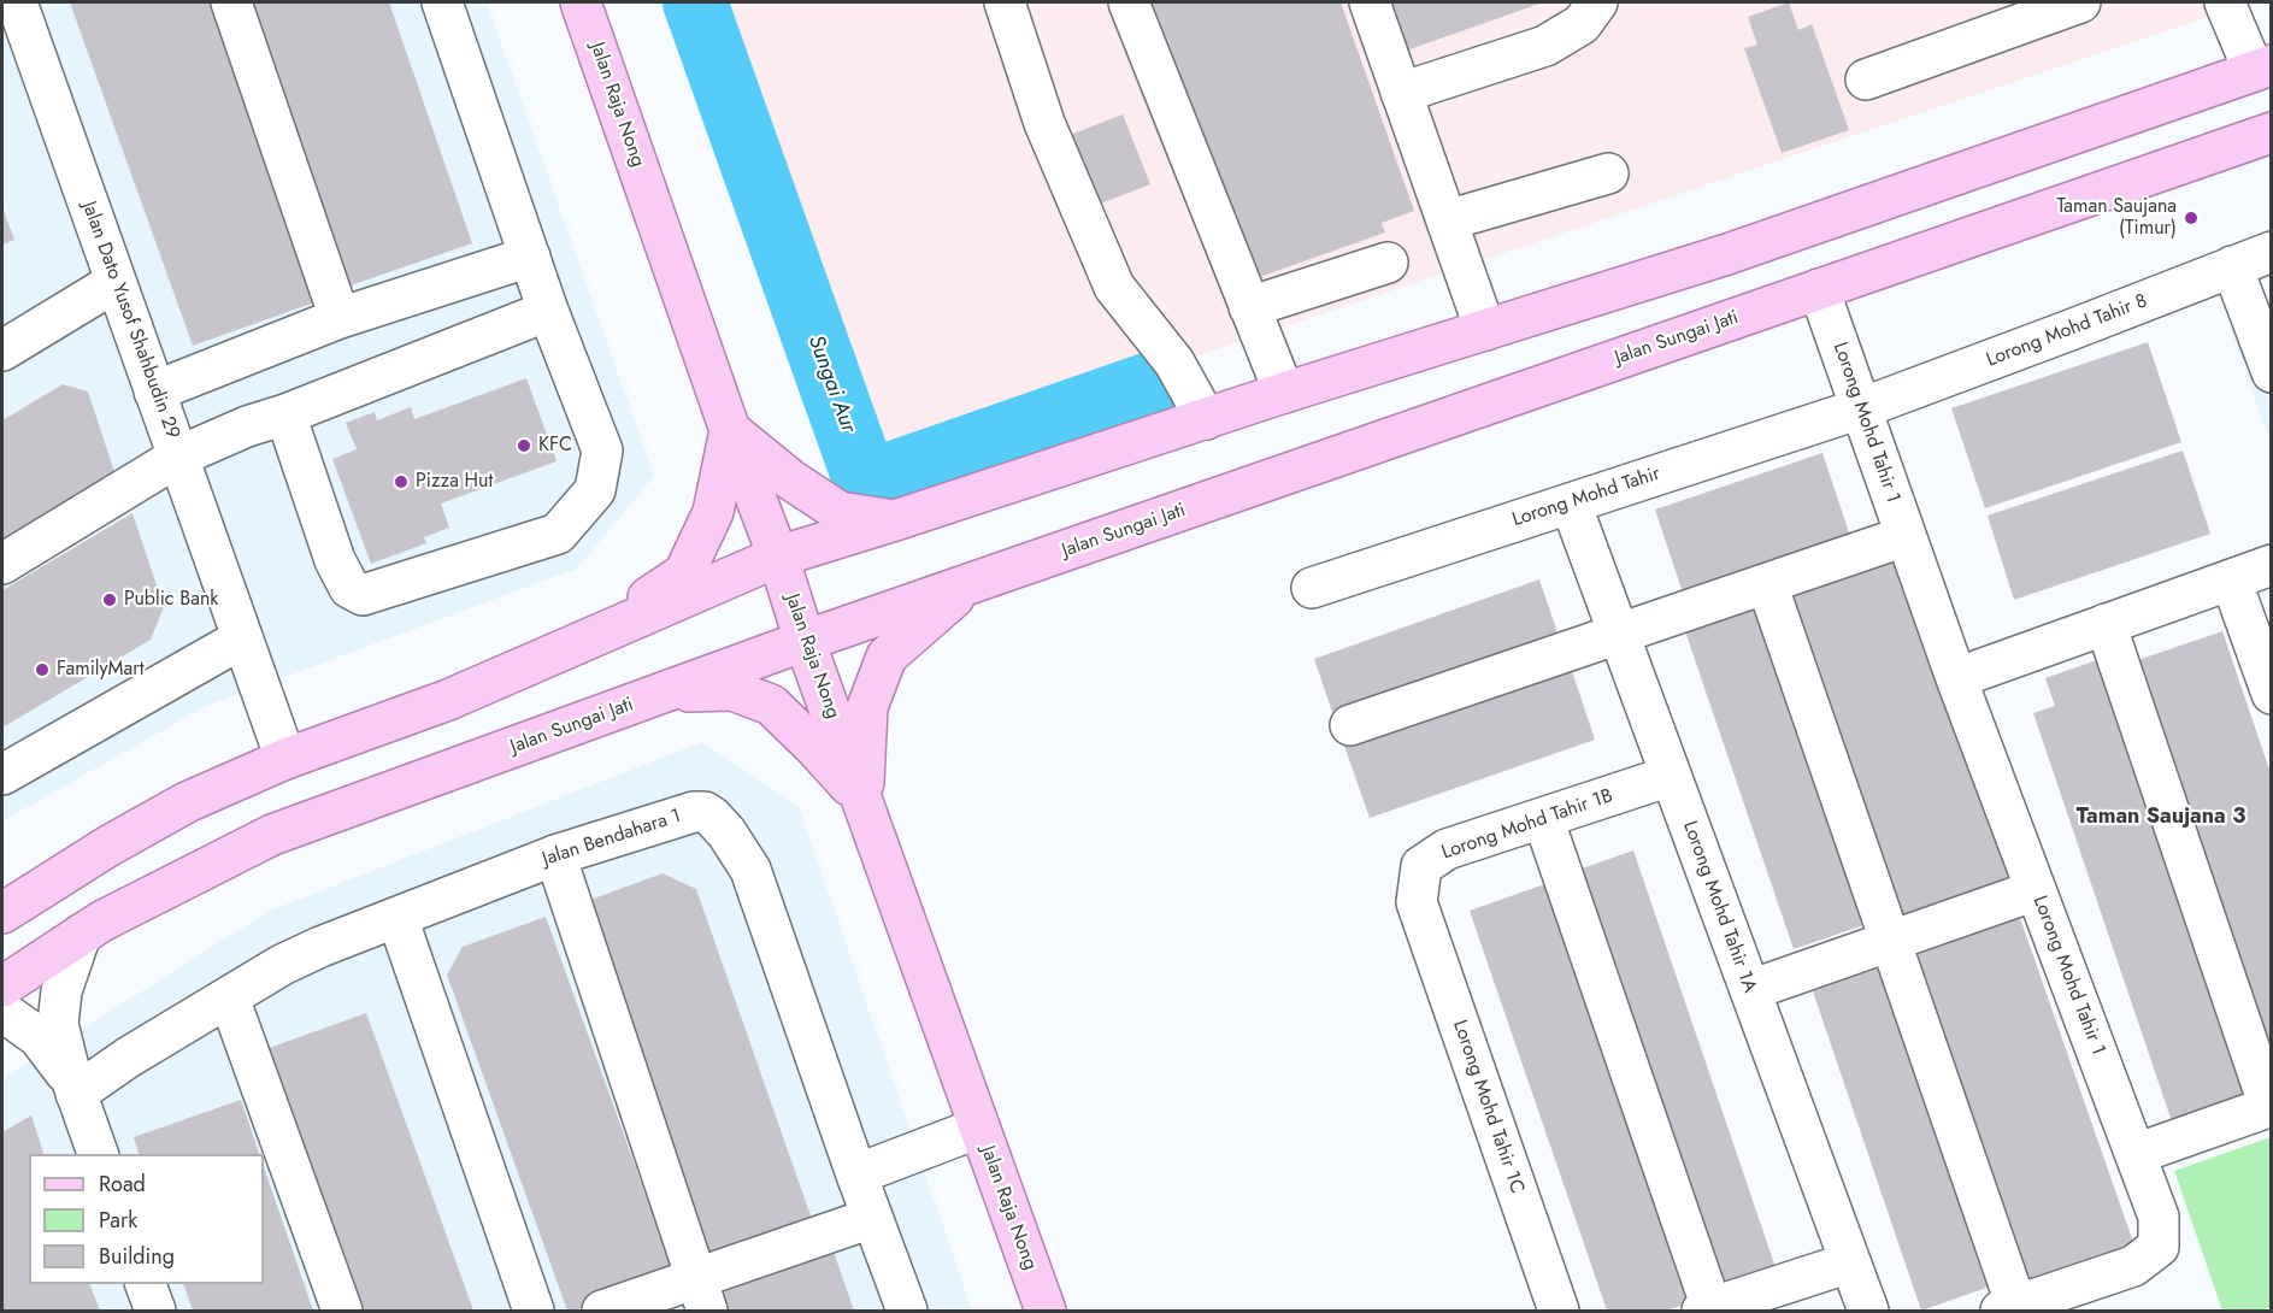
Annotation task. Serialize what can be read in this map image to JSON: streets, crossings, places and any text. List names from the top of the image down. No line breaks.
{"streets":{"main road":["Jalan Raja Nong","Jalan Sungai Jati"],"street":["Jalan Dato Yusof Shahbudin 29","Lorong Mohd Tahir 8","Lorong Mohd Tahir 1","Lorong Mohd Tahir","Lorong Mohd Tahir 1B","Jalan Bendahara 1","Lorong Mohd Tahir 1A","Lorong Mohd Tahir 1C"]},"crossings":[["Jalan Raja Nong","Jalan Sungai Jati"],["Lorong Mohd Tahir 8","Lorong Mohd Tahir 1"],["Lorong Mohd Tahir 8","Lorong Mohd Tahir"],["Jalan Sungai Jati","Lorong Mohd Tahir 1"],["Lorong Mohd Tahir 1","Lorong Mohd Tahir"],["Lorong Mohd Tahir","Lorong Mohd Tahir 1A"],["Lorong Mohd Tahir 1B","Lorong Mohd Tahir 1A"],["Lorong Mohd Tahir 1B","Lorong Mohd Tahir 1C"]],"districts":["Taman Saujana 3"],"water":["Sungai Aur"],"places":["Taman Saujana (Timur)","KFC","Pizza Hut","Public Bank","FamilyMart"],"legend":["Road","Park","Building"]}
